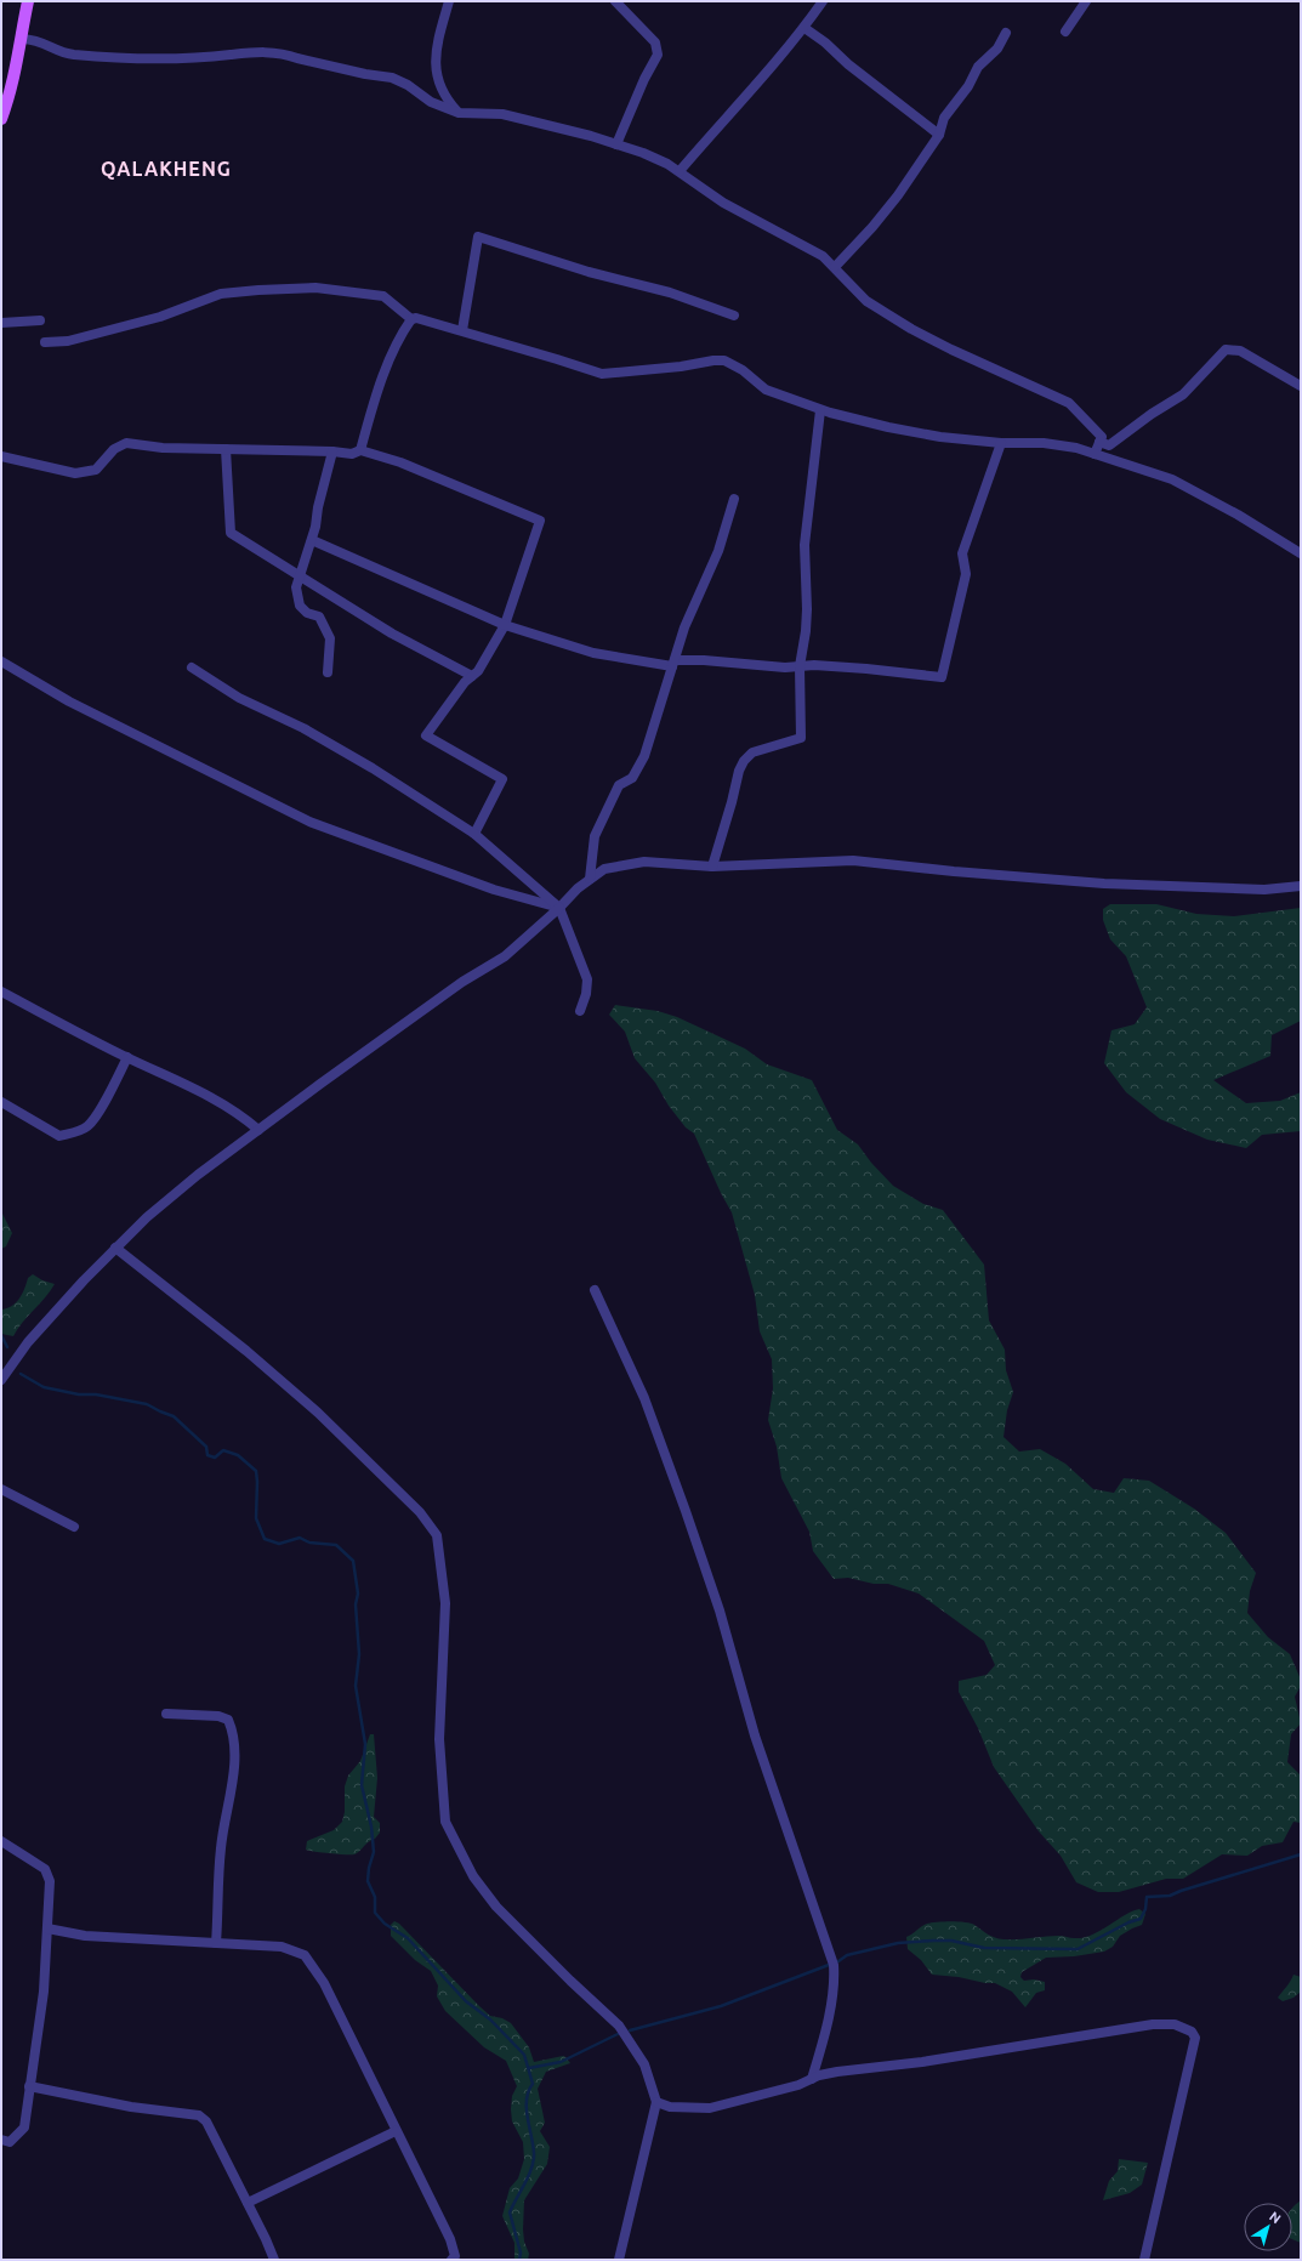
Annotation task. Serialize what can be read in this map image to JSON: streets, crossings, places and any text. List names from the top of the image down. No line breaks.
{"districts":["QALAKHENG"],"north":"top right"}
